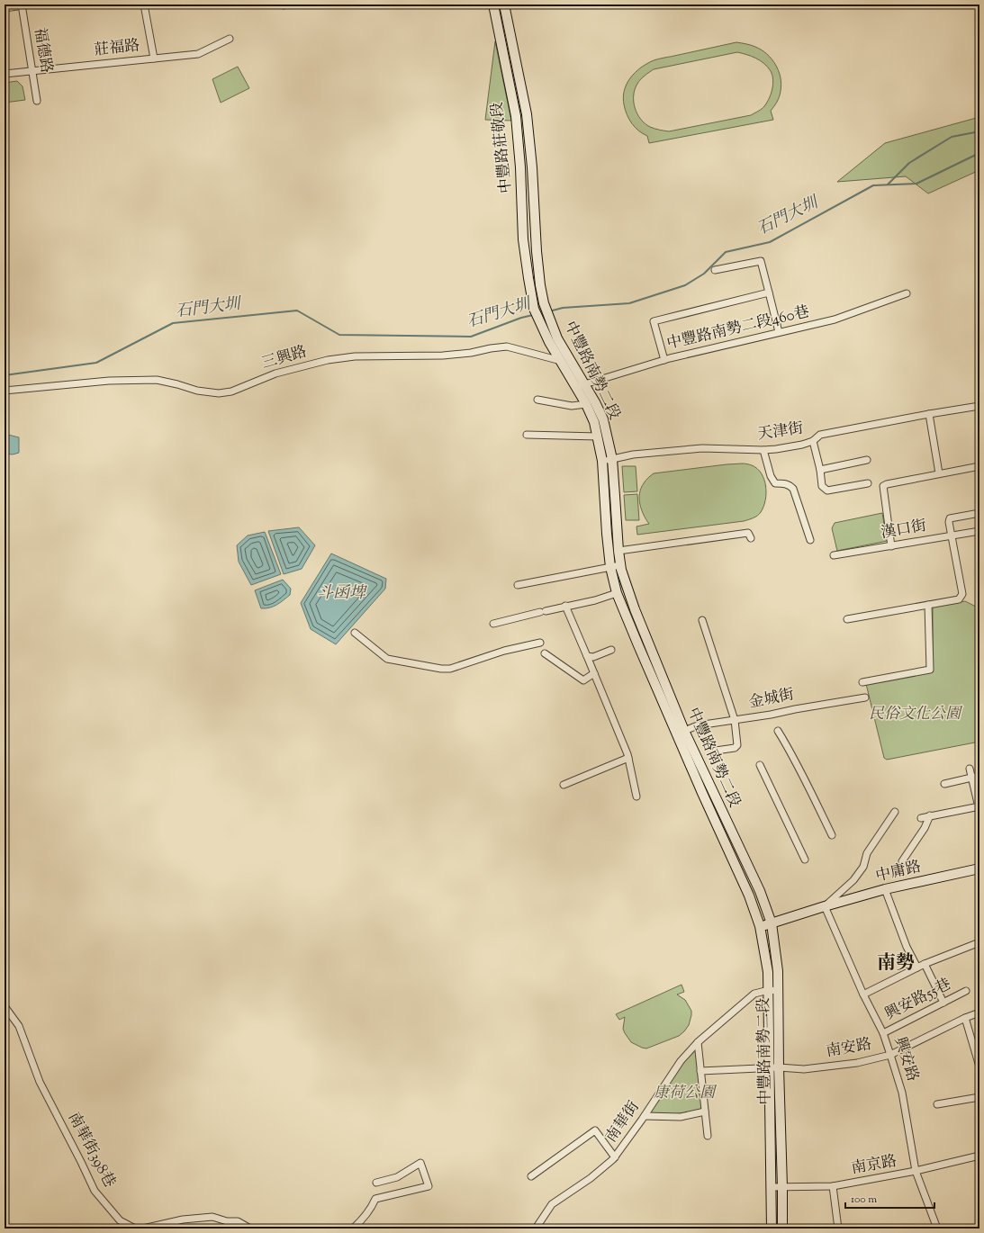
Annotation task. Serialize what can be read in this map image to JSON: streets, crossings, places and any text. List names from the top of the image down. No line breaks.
{"streets":{"main road":["中豐路莊敬段","中豐路南勢二段","中庸路"],"street":["莊福路","福德路","中豐路南勢二段460巷","三興路","天津街","漢口街","金城街","興安路55巷","南安路","興安路","南華街","南華街398巷","南京路"]},"crossings":[["莊福路","福德路"],["中豐路莊敬段","中豐路南勢二段"],["中豐路南勢二段460巷","中豐路南勢二段"],["三興路","中豐路南勢二段"],["中豐路南勢二段","天津街"],["中豐路南勢二段","金城街"],["中豐路南勢二段","中庸路"],["中豐路南勢二段","南安路"],["中豐路南勢二段","南華街"],["中豐路南勢二段","南京路"],["中庸路","興安路"],["興安路55巷","興安路"],["南安路","興安路"],["興安路","南京路"]],"districts":["南勢"],"water":["石門大圳","斗函埤"],"parks":["民俗文化公園","康荷公園"],"scale_bar":"100 m"}
